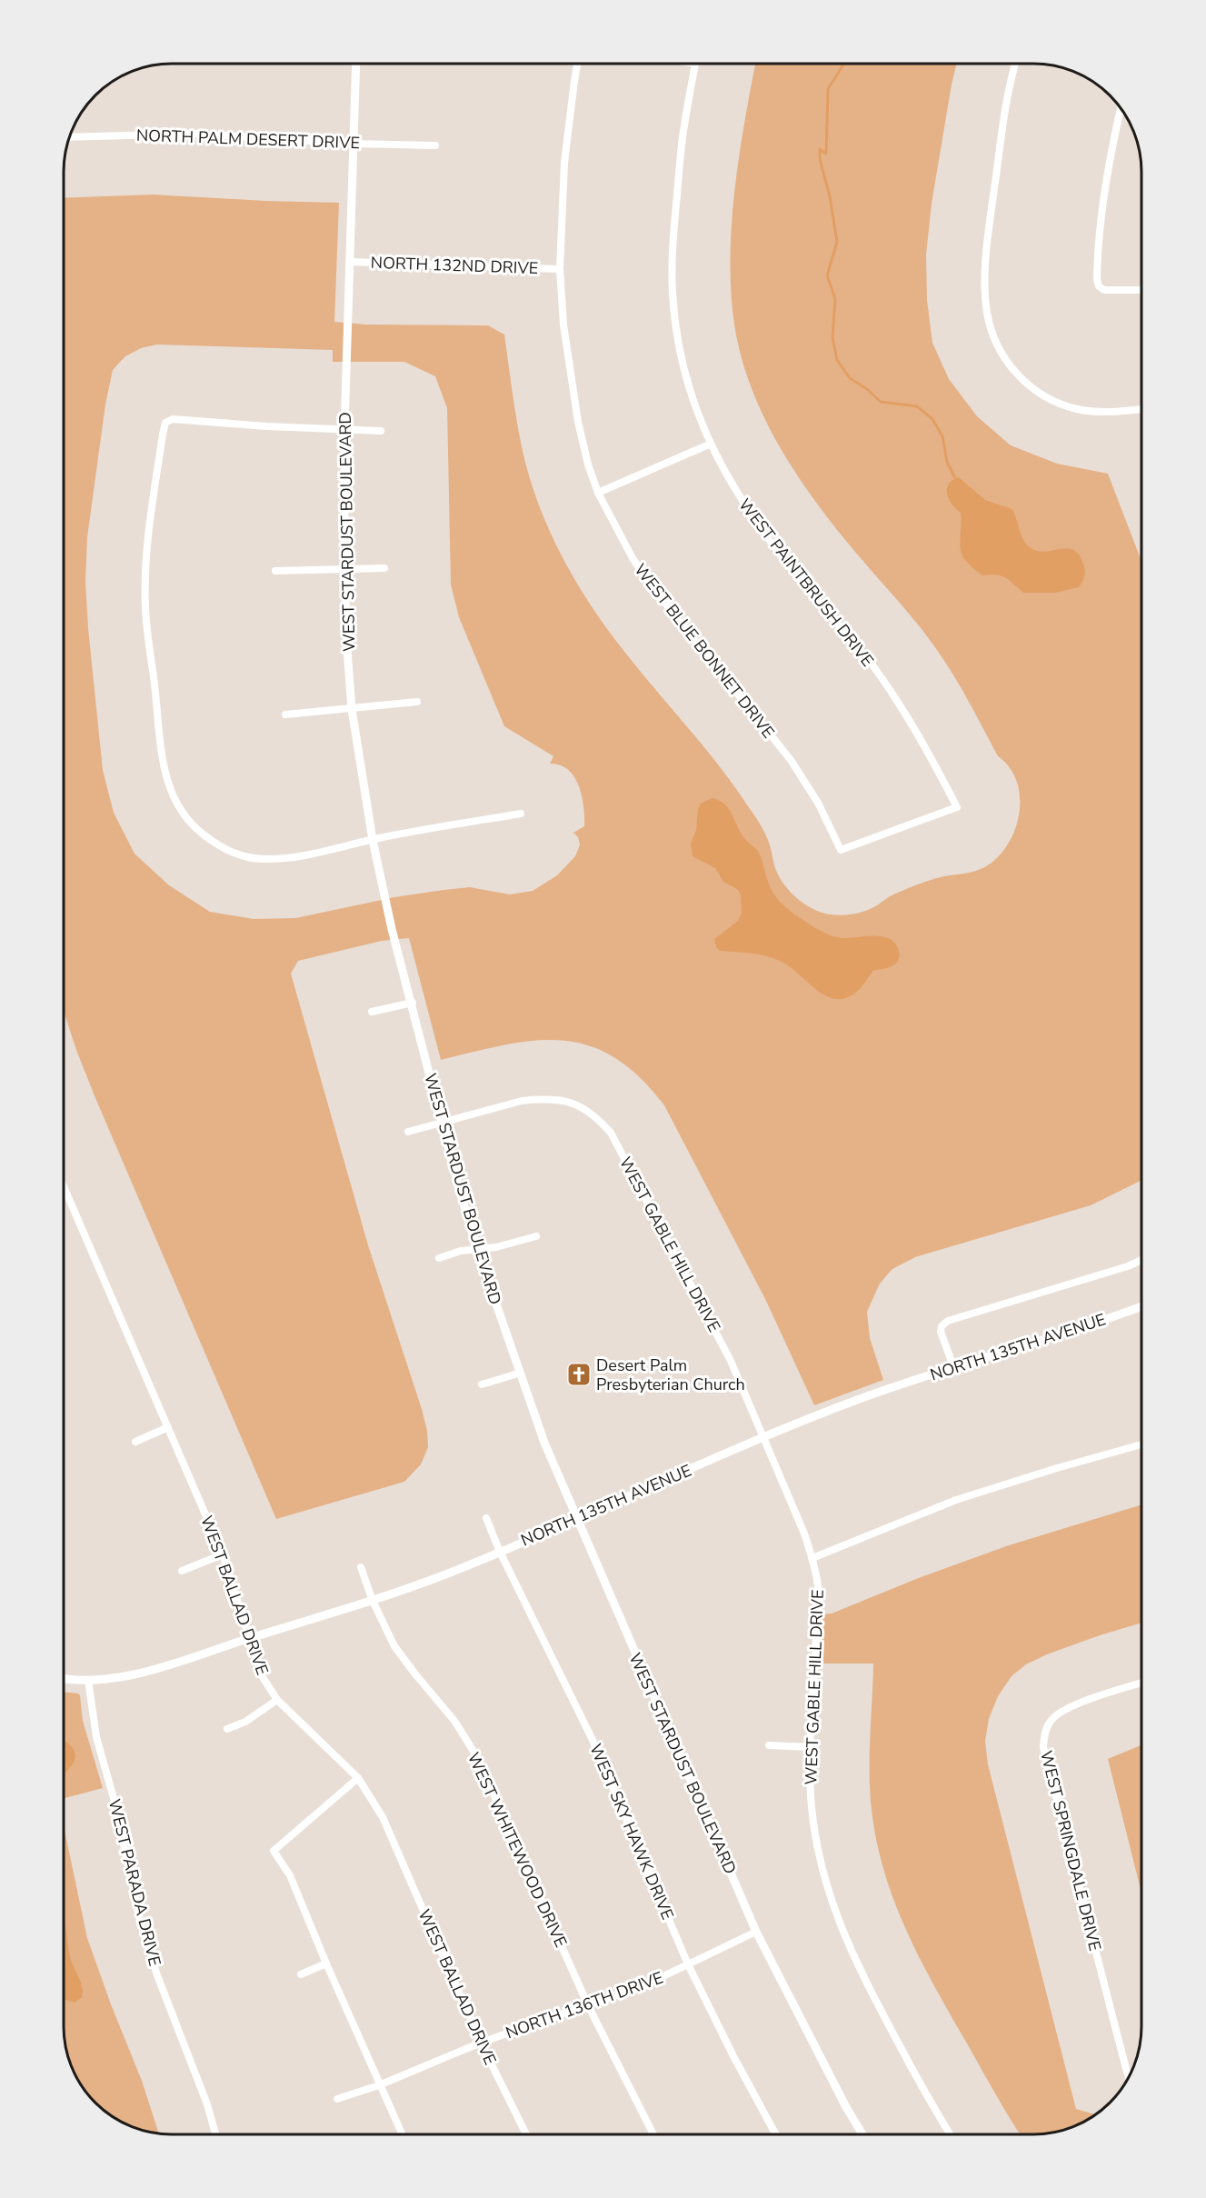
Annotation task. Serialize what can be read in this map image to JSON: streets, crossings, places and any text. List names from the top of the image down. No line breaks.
{"streets":{"street":["NORTH PALM DESERT DRIVE","NORTH 132ND DRIVE","WEST STARDUST BOULEVARD","WEST PAINTBRUSH DRIVE","WEST BLUE BONNET DRIVE","WEST GABLE HILL DRIVE","NORTH 135TH AVENUE","WEST BALLAD DRIVE","WEST SKY HAWK DRIVE","WEST WHITEWOOD DRIVE","WEST SPRINGDALE DRIVE","WEST PARADA DRIVE","NORTH 136TH DRIVE"]},"crossings":[["NORTH PALM DESERT DRIVE","WEST STARDUST BOULEVARD"],["NORTH 132ND DRIVE","WEST STARDUST BOULEVARD"],["NORTH 132ND DRIVE","WEST BLUE BONNET DRIVE"],["WEST STARDUST BOULEVARD","WEST GABLE HILL DRIVE"],["WEST STARDUST BOULEVARD","NORTH 135TH AVENUE"],["WEST STARDUST BOULEVARD","NORTH 136TH DRIVE"],["WEST PAINTBRUSH DRIVE","WEST BLUE BONNET DRIVE"],["WEST GABLE HILL DRIVE","NORTH 135TH AVENUE"],["NORTH 135TH AVENUE","WEST BALLAD DRIVE"],["NORTH 135TH AVENUE","WEST SKY HAWK DRIVE"],["NORTH 135TH AVENUE","WEST WHITEWOOD DRIVE"],["NORTH 135TH AVENUE","WEST PARADA DRIVE"],["WEST BALLAD DRIVE","NORTH 136TH DRIVE"],["WEST SKY HAWK DRIVE","NORTH 136TH DRIVE"],["WEST WHITEWOOD DRIVE","NORTH 136TH DRIVE"]],"places":{"church":["Desert Palm Presbyterian Church"]}}
